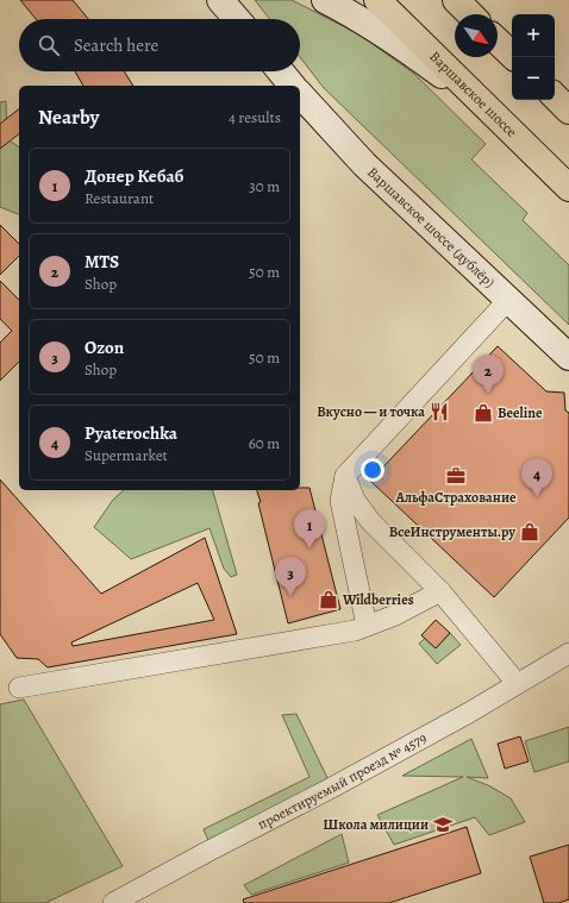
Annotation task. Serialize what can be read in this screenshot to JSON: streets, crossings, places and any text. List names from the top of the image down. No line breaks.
{"streets":{"main road":["Варшавское шоссе","Варшавское шоссе (дублёр)"],"street":["проектируемый проезд № 4579"]},"places":{"restaurant":["Вкусно — и точка"],"shop":["Beeline","ВсеИнструменты.ру","Wildberries"],"office":["АльфаСтрахование"],"school or university":["Школа милиции"]},"north":"bottom right","page":{"map_buttons":["+","−"],"search":"Search here","heading":["Nearby","4 results"],"list":[{"mark":"1","name":"Донер Кебаб","note":"Restaurant","value":"30 m"},{"mark":"2","name":"MTS","note":"Shop","value":"50 m"},{"mark":"3","name":"Ozon","note":"Shop","value":"50 m"},{"mark":"4","name":"Pyaterochka","note":"Supermarket","value":"60 m"}],"pins":["2","4","1","3"]}}
